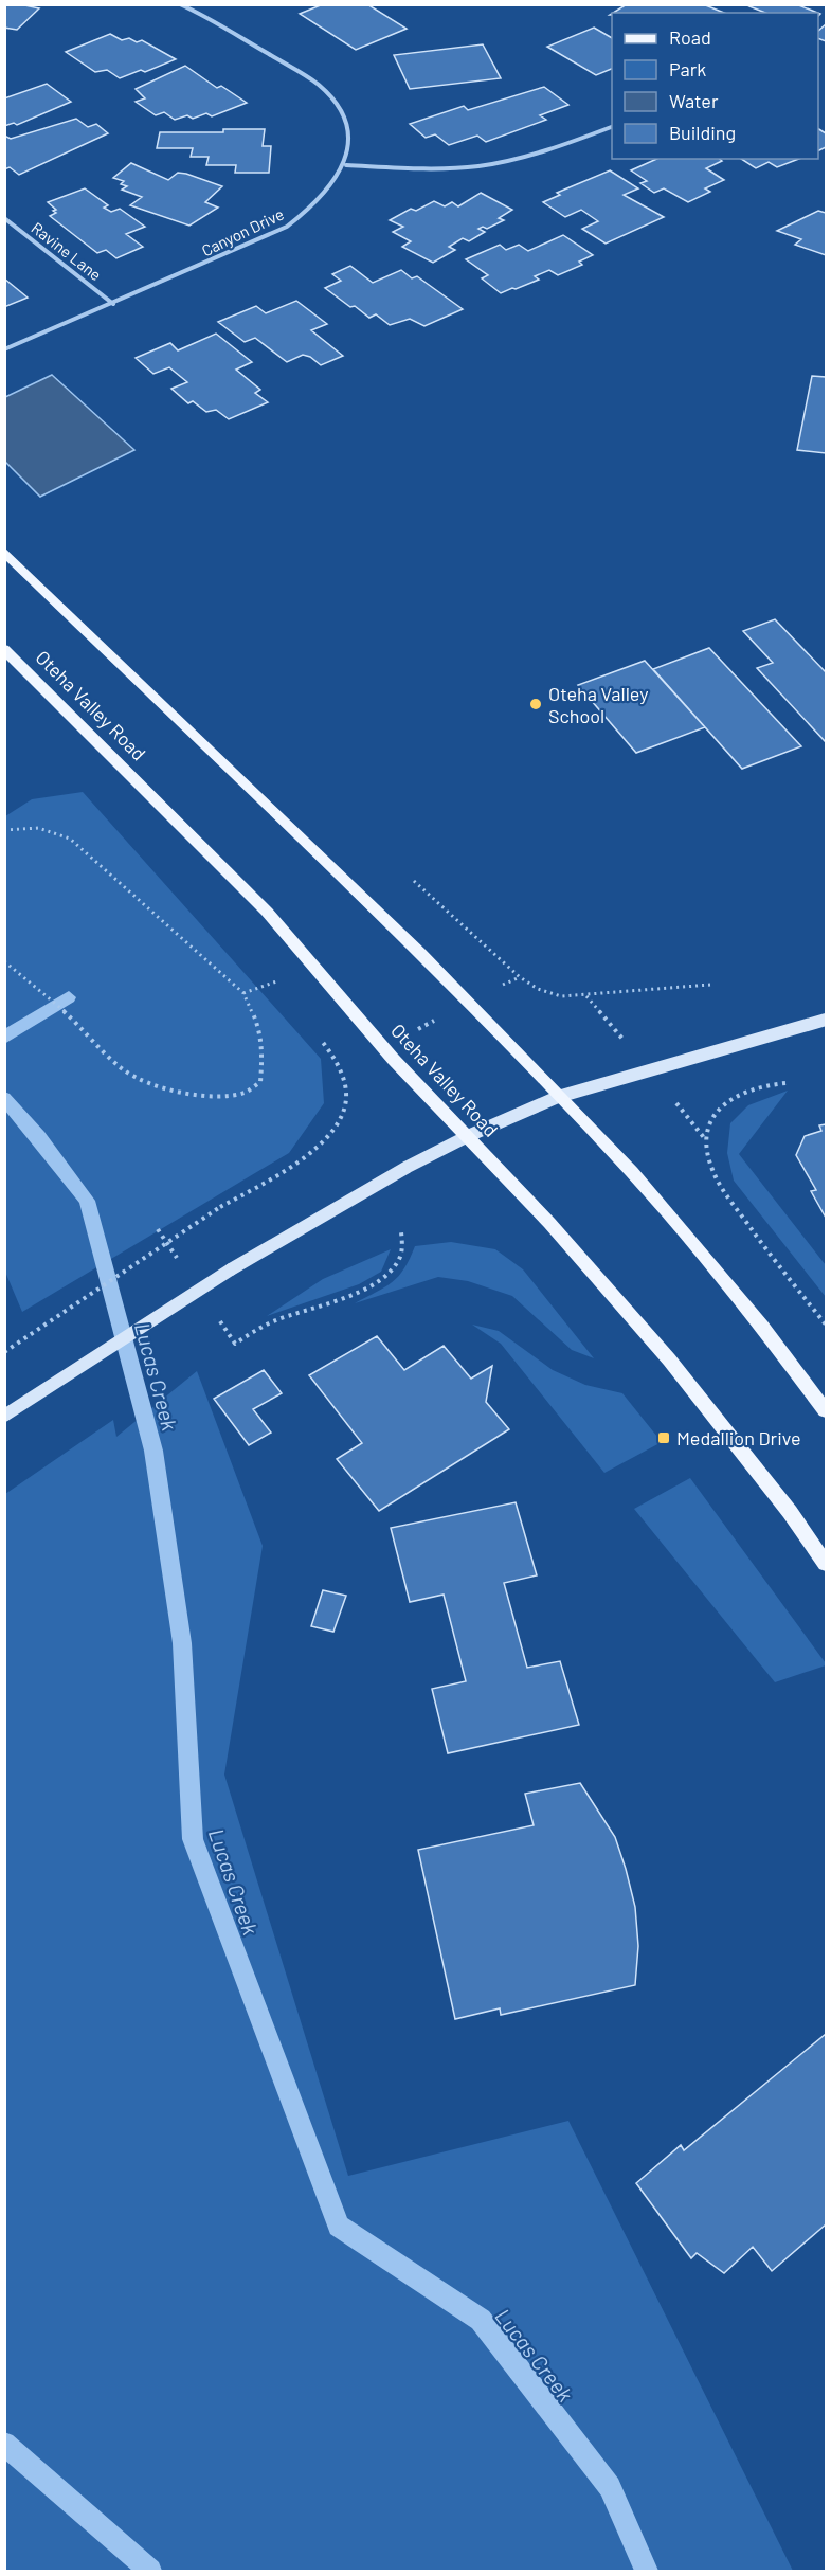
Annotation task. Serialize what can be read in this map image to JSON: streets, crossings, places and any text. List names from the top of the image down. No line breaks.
{"streets":{"main road":["Oteha Valley Road"],"street":["Canyon Drive","Ravine Lane"]},"crossings":[["Canyon Drive","Ravine Lane"]],"water":["Lucas Creek"],"places":{"other":["Oteha Valley School"],"transit":["Medallion Drive"]},"legend":["Road","Park","Water","Building"]}
